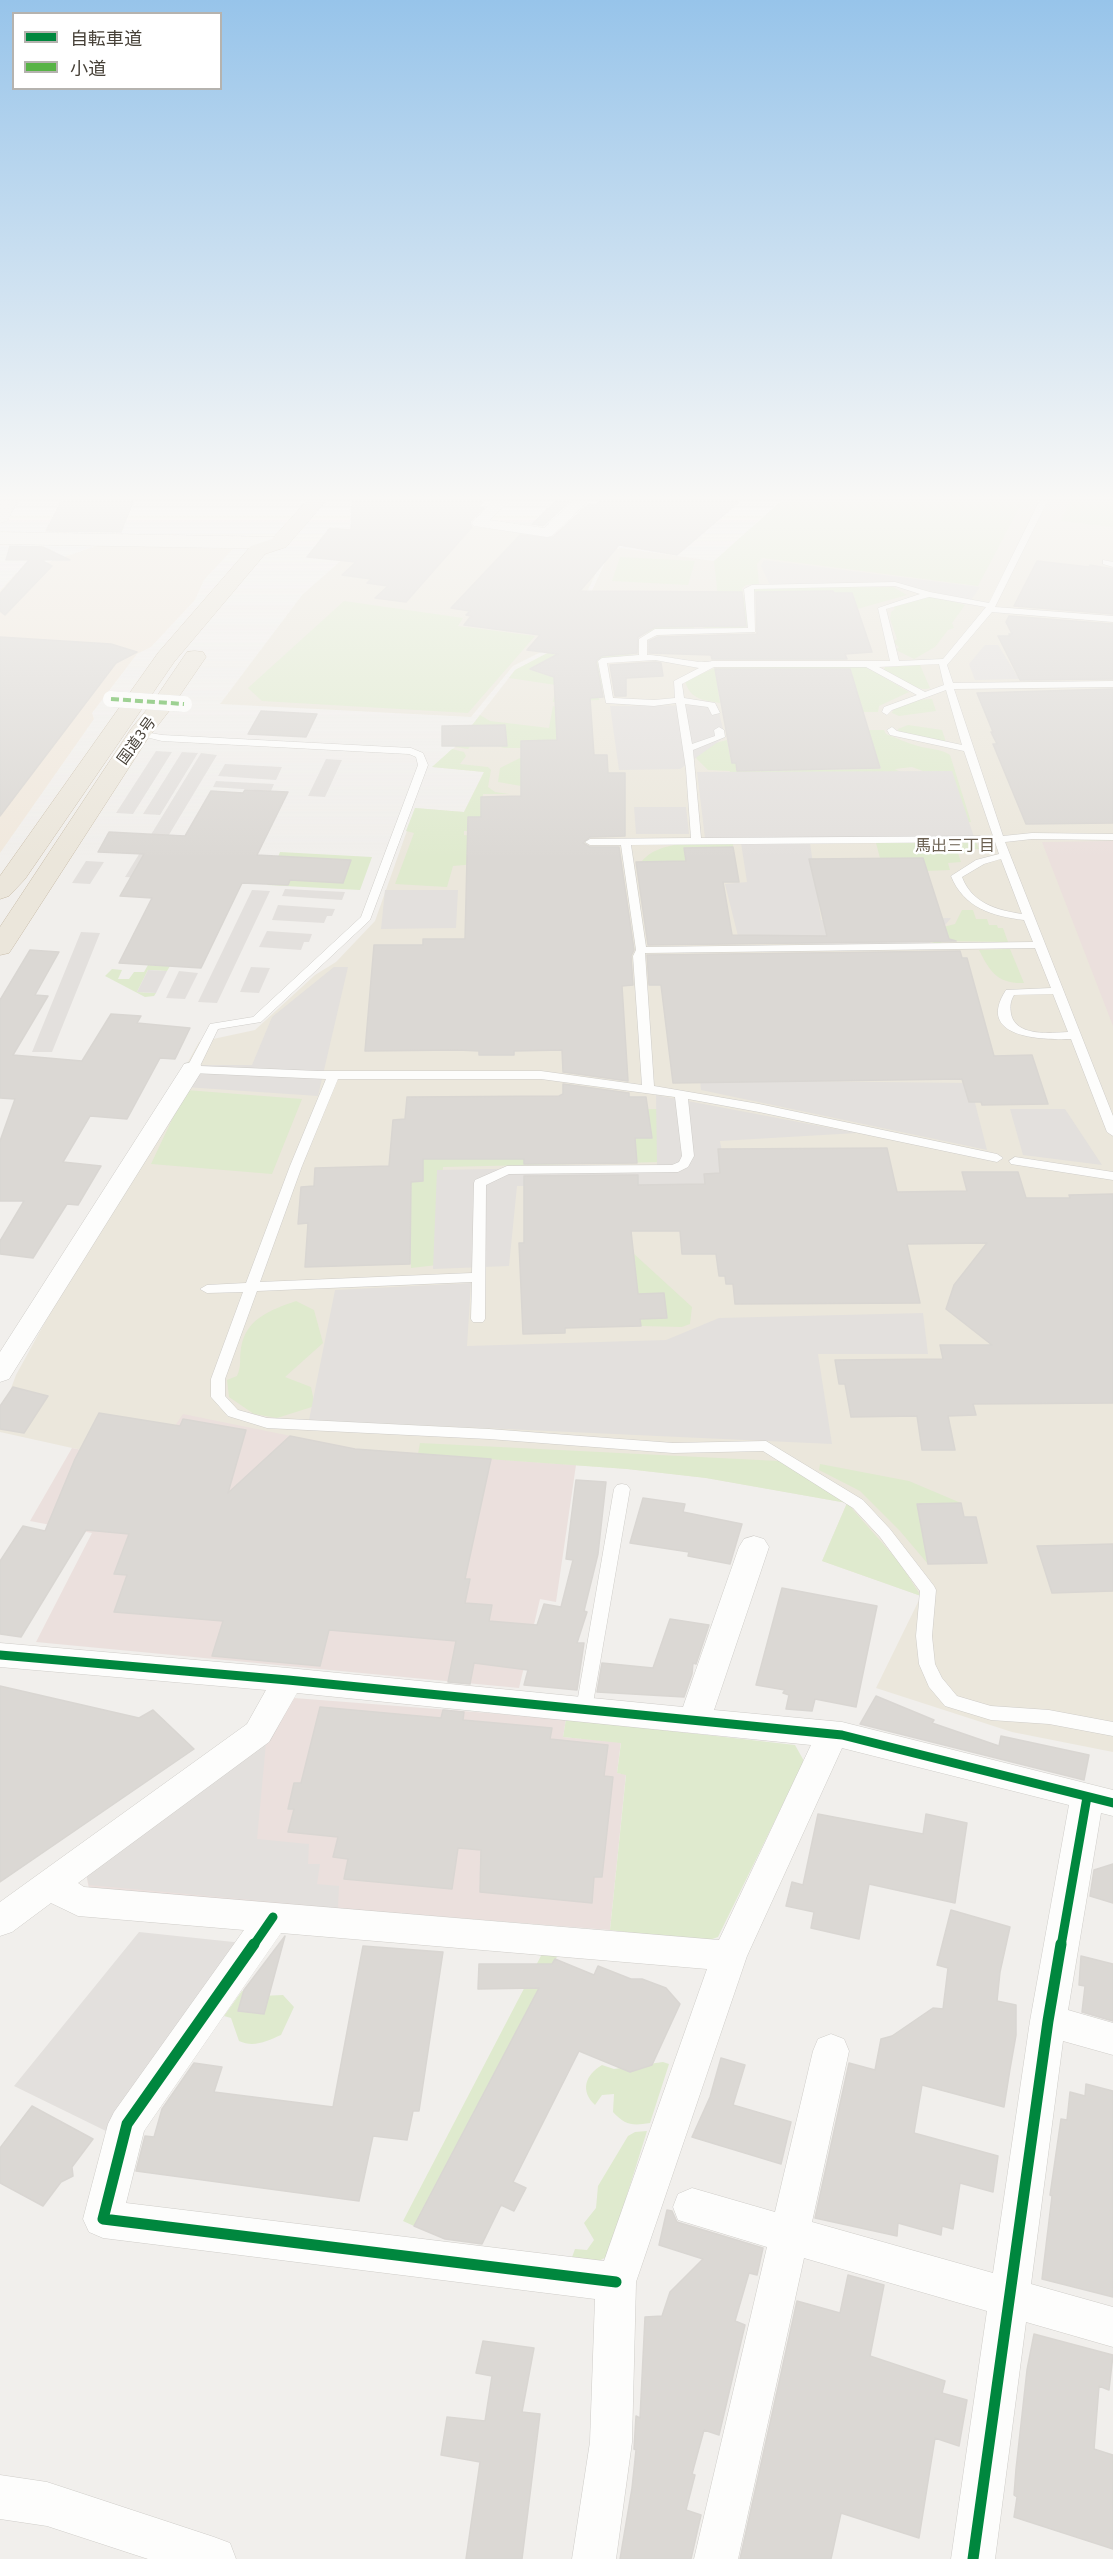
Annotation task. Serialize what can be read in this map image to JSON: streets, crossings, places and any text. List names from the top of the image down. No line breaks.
{"streets":{"highway":["国道3号"]},"districts":["馬出三丁目"],"legend":["自転車道","小道"]}
